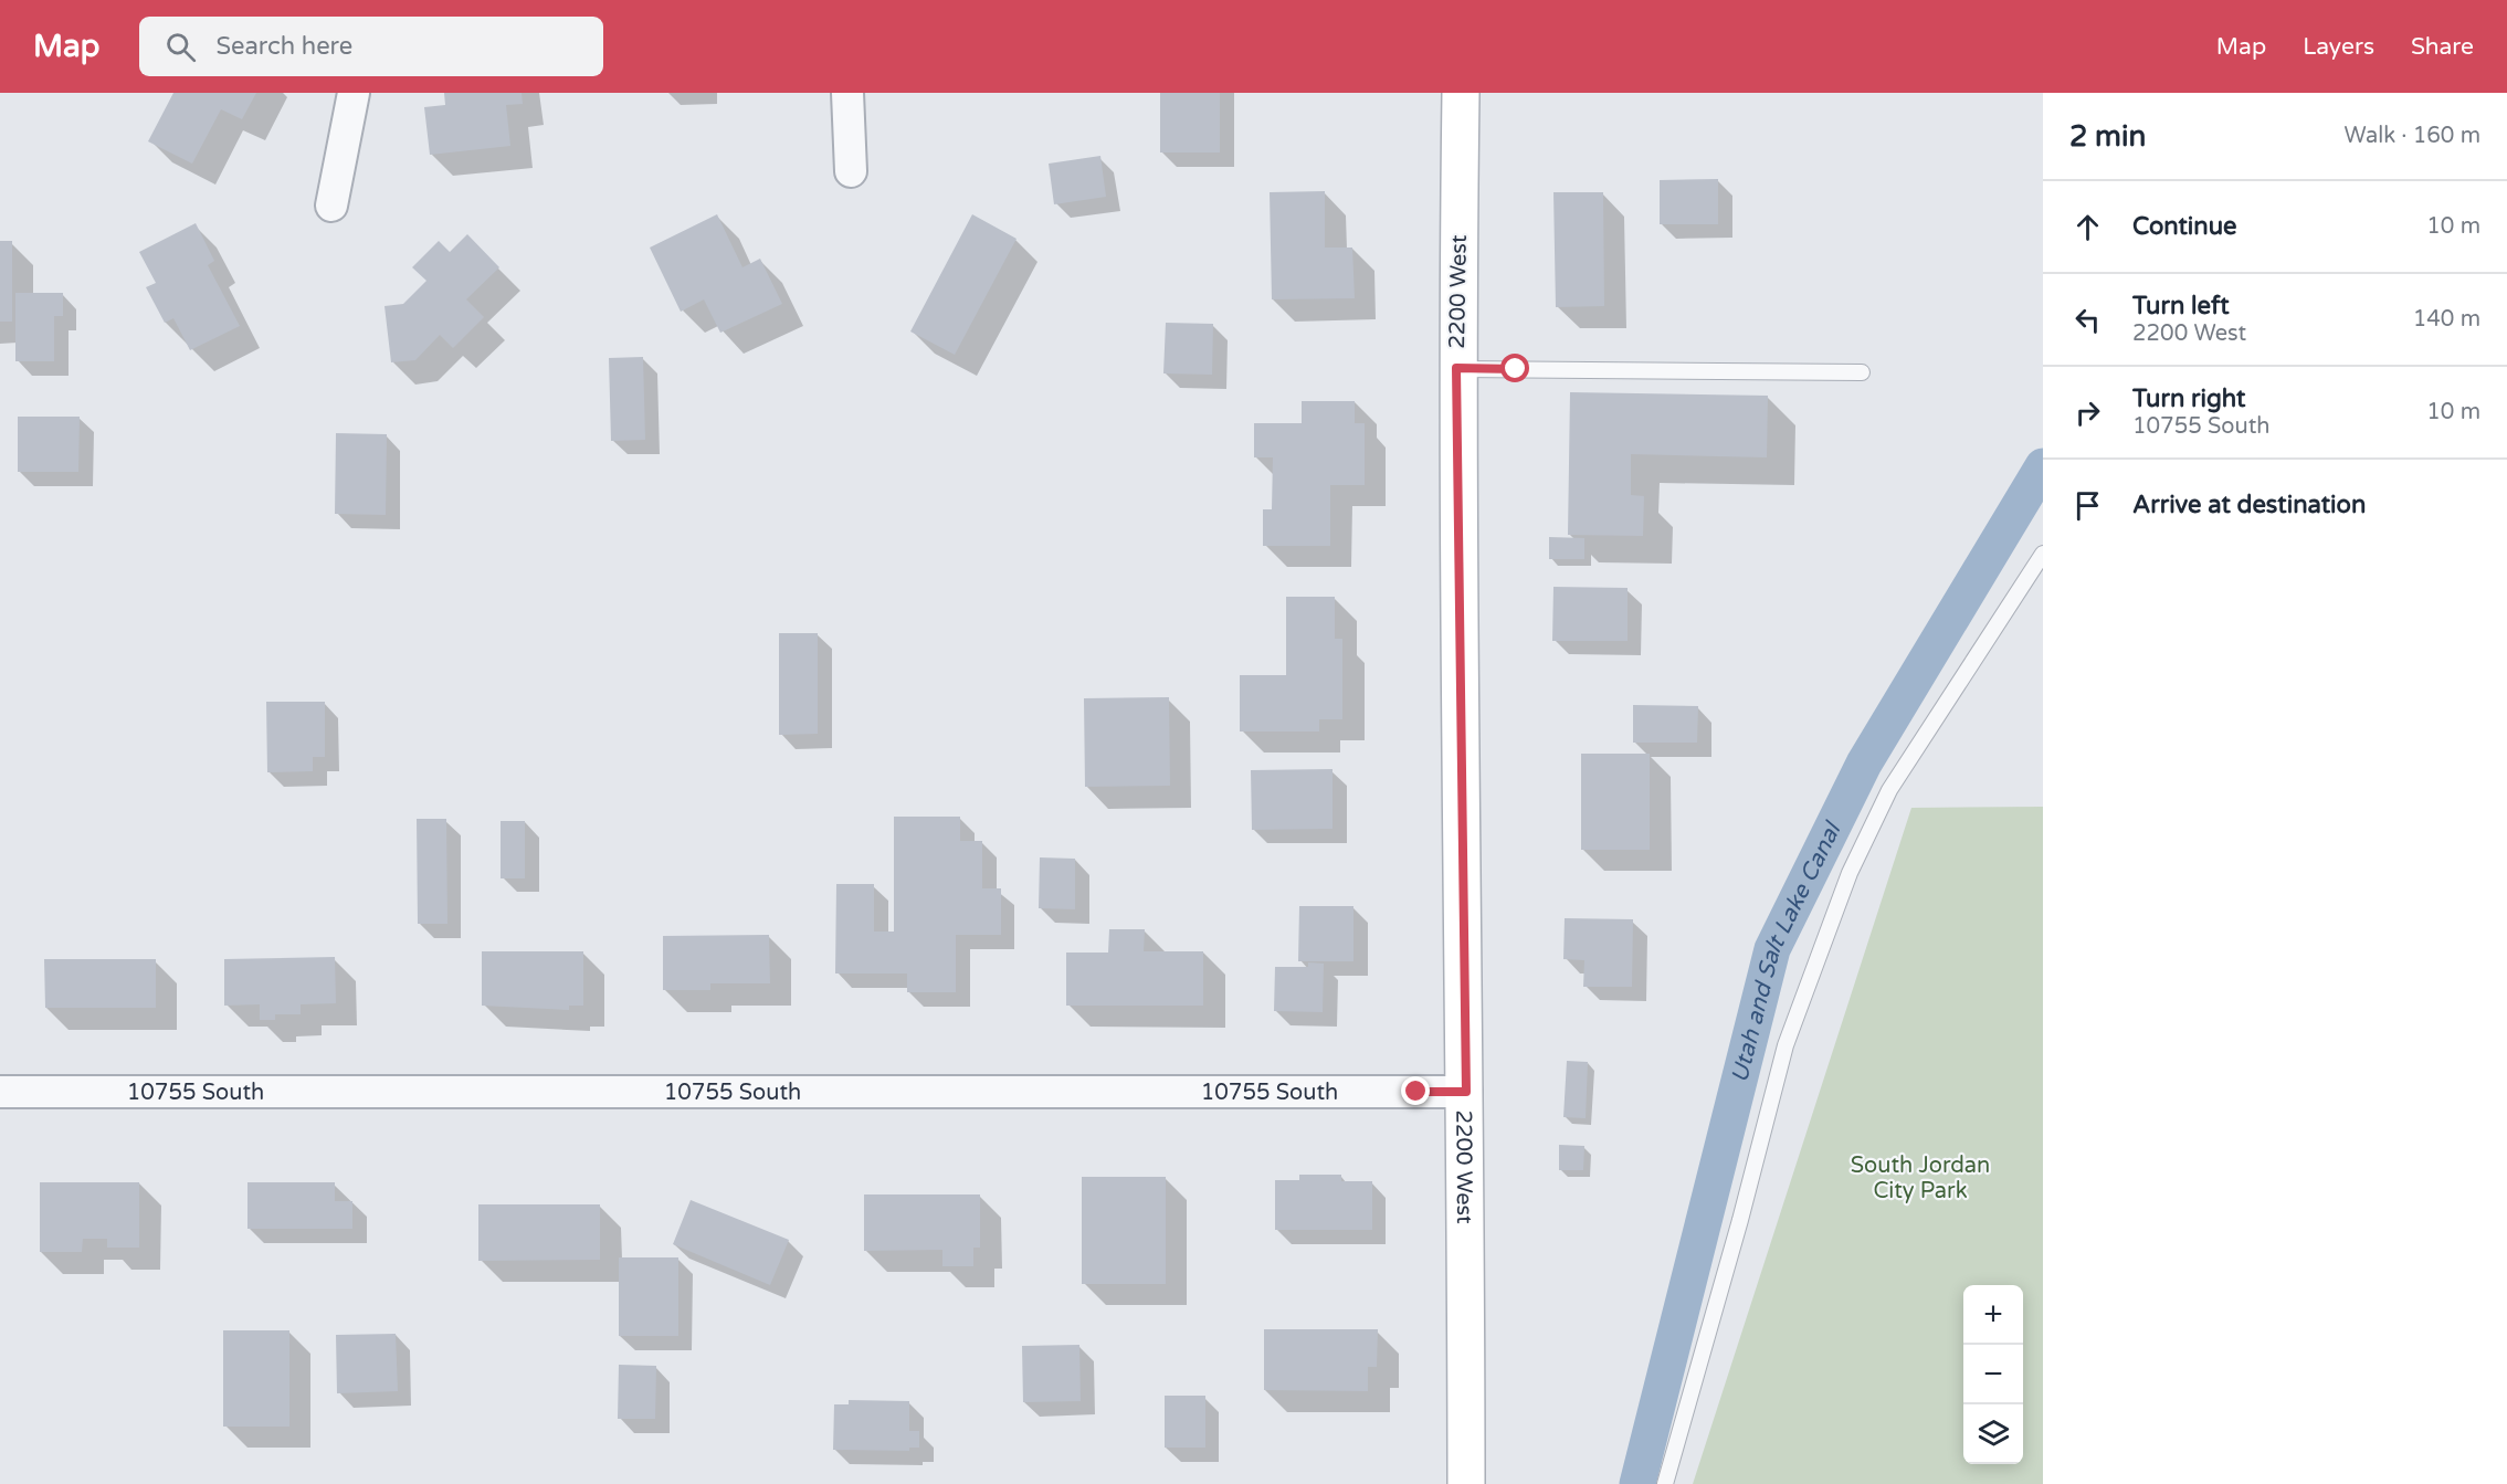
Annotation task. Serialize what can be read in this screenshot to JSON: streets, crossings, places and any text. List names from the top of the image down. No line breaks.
{"streets":{"street":["2200 West","10755 South"]},"crossings":[["2200 West","10755 South"]],"water":["Utah and Salt Lake Canal"],"parks":["South Jordan City Park"],"page":{"header":"Map","search":"Search here","nav":["Map","Layers","Share"],"heading":["2 min","Walk · 160 m"],"list":[["Continue","10 m"],["Turn left","2200 West","140 m"],["Turn right","10755 South","10 m"],"Arrive at destination"],"map_buttons":["+","−"]}}
